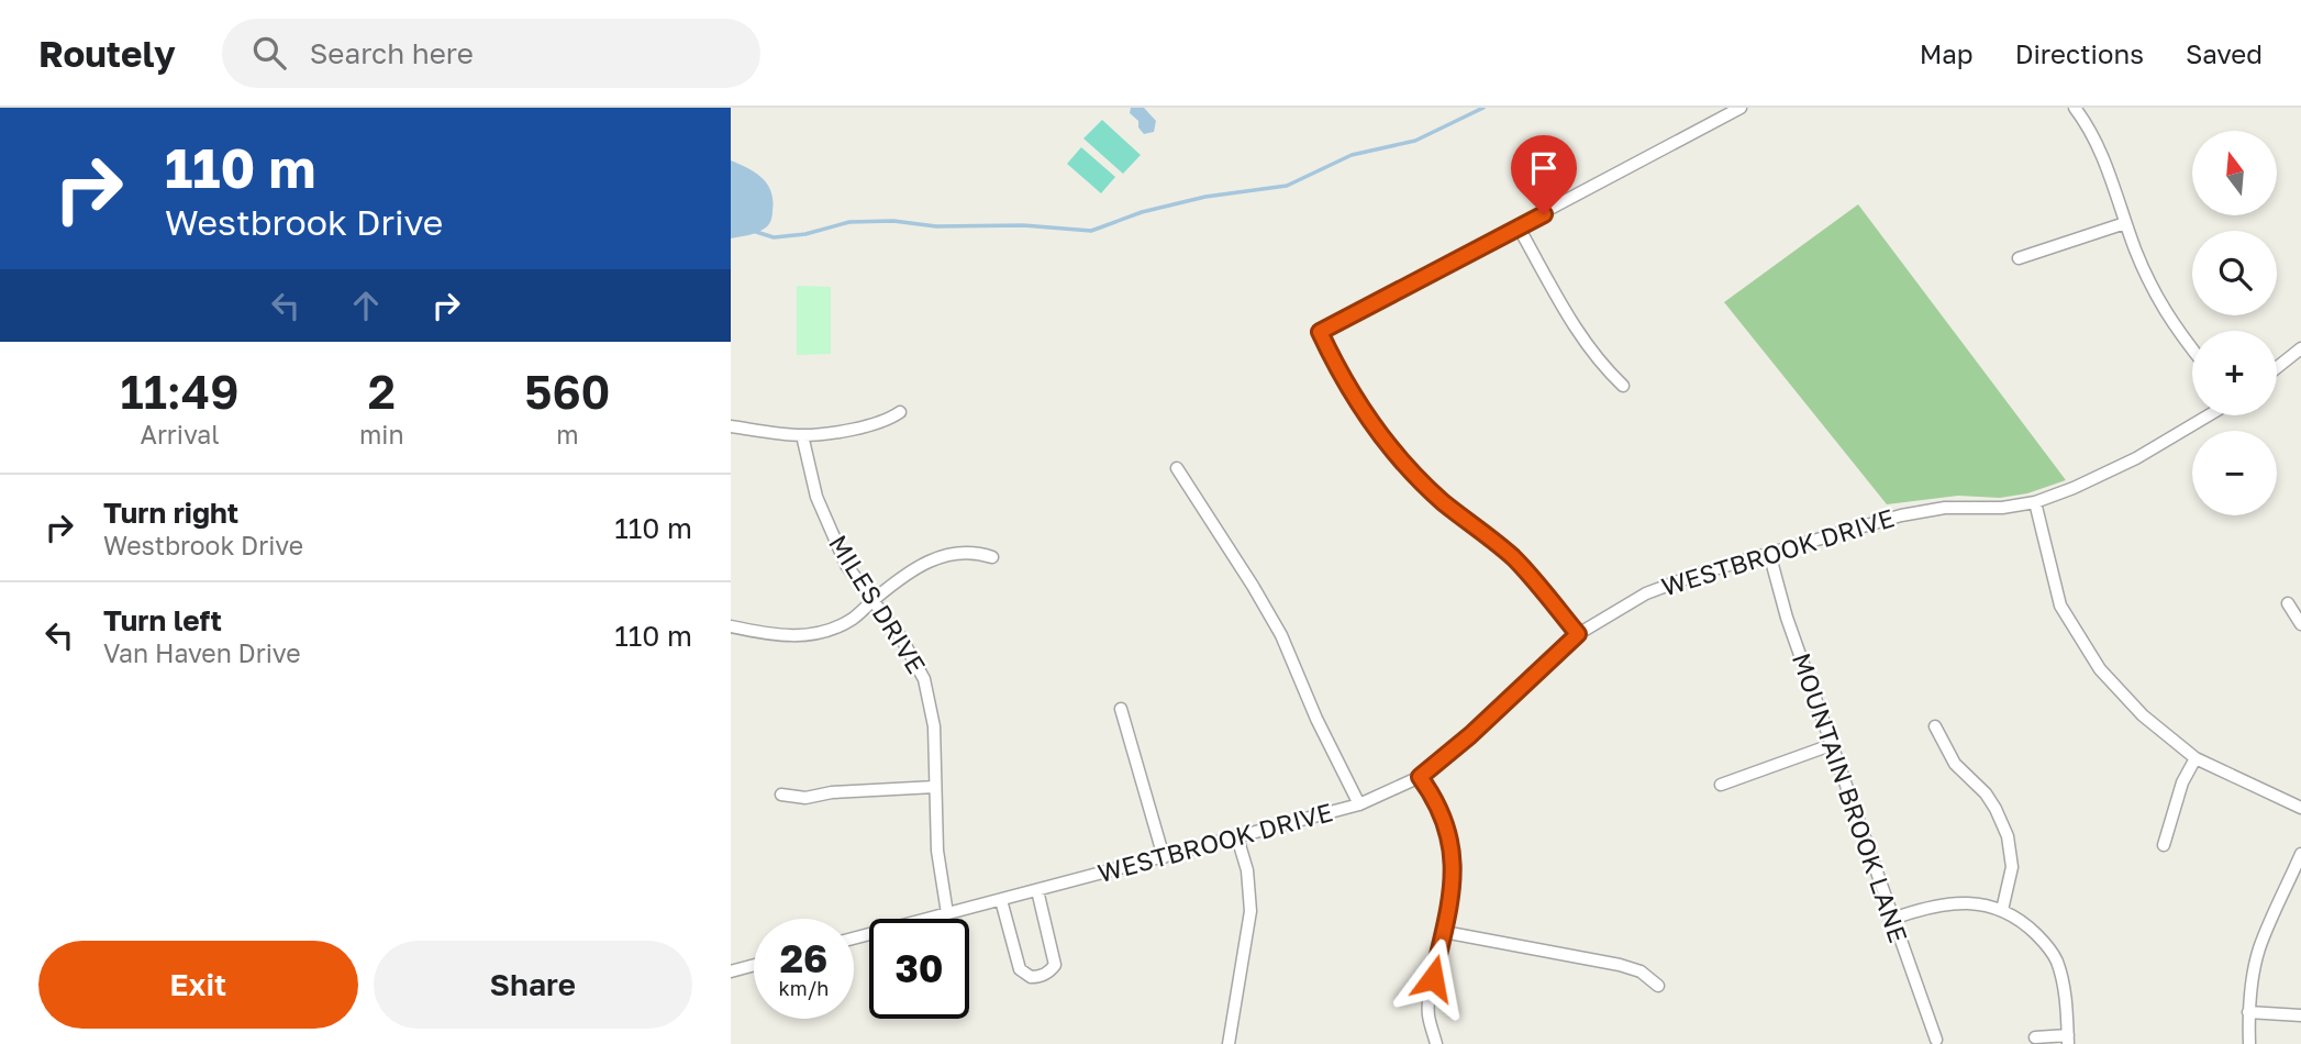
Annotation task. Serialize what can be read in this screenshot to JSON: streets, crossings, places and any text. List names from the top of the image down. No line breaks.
{"streets":{"street":["WESTBROOK DRIVE","MILES DRIVE","MOUNTAIN BROOK LANE"]},"crossings":[["WESTBROOK DRIVE","MILES DRIVE"],["WESTBROOK DRIVE","MOUNTAIN BROOK LANE"]],"north":"top","page":{"header":"Routely","search":"Search here","nav":["Map","Directions","Saved"],"turn":["110 m","Westbrook Drive"],"map_buttons":["+","−"],"eta":["11:49","Arrival","2","min","560","m"],"list":[{"name":"Turn right","note":"Westbrook Drive","value":"110 m"},{"name":"Turn left","note":"Van Haven Drive","value":"110 m"}],"speed":"26 km/h","limit":"30","buttons":["Exit","Share"]}}
